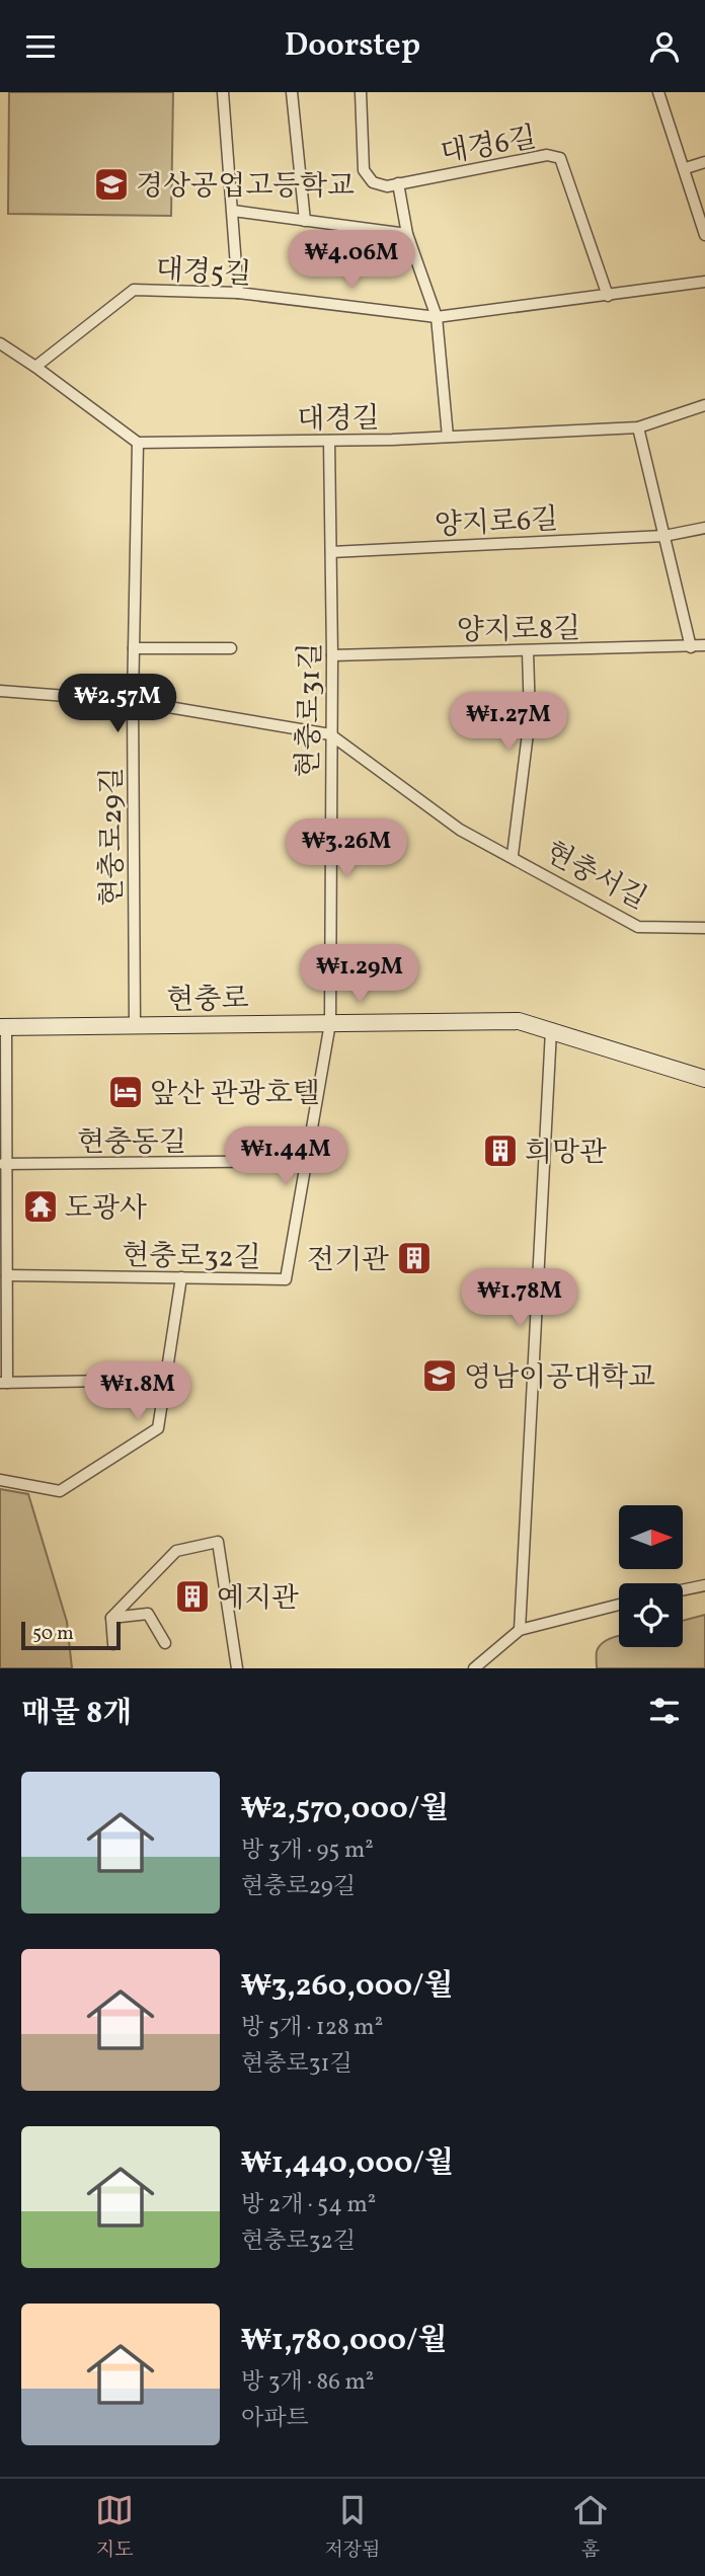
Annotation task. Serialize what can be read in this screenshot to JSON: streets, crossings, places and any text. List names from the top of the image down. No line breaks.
{"streets":{"main road":["현충로"],"street":["대경6길","대경5길","대경길","양지로6길","양지로8길","현충로31길","현충로29길","현충서길","현충동길","현충로32길"]},"crossings":[["대경6길","대경5길"],["대경길","현충로31길"],["대경길","현충로29길"],["양지로6길","현충로31길"],["양지로8길","현충로31길"],["양지로8길","현충서길"],["현충로31길","현충서길"],["현충로31길","현충로"],["현충로31길","현충로32길"],["현충로29길","현충서길"],["현충로29길","현충로"],["현충로","현충로32길"],["현충동길","현충로32길"]],"places":{"school or university":["경상공업고등학교","영남이공대학교"],"hotel":["앞산 관광호텔"],"building":["희망관","전기관","예지관"],"temple":["도광사"]},"scale_bar":"50 m","north":"right","page":{"header":"Doorstep","price":["₩4.06M","₩2.57M","₩1.27M","₩3.26M","₩1.29M","₩1.44M","₩1.78M","₩1.8M"],"scale":"50 m","heading":"매물 8개","list":[{"name":"₩2,570,000/월","note":"방 3개 · 95 m² · 현충로29길"},{"name":"₩3,260,000/월","note":"방 5개 · 128 m² · 현충로31길"},{"name":"₩1,440,000/월","note":"방 2개 · 54 m² · 현충로32길"},{"name":"₩1,780,000/월","note":"방 3개 · 86 m² · 아파트"}],"tabs":["지도","저장됨","홈"]}}
